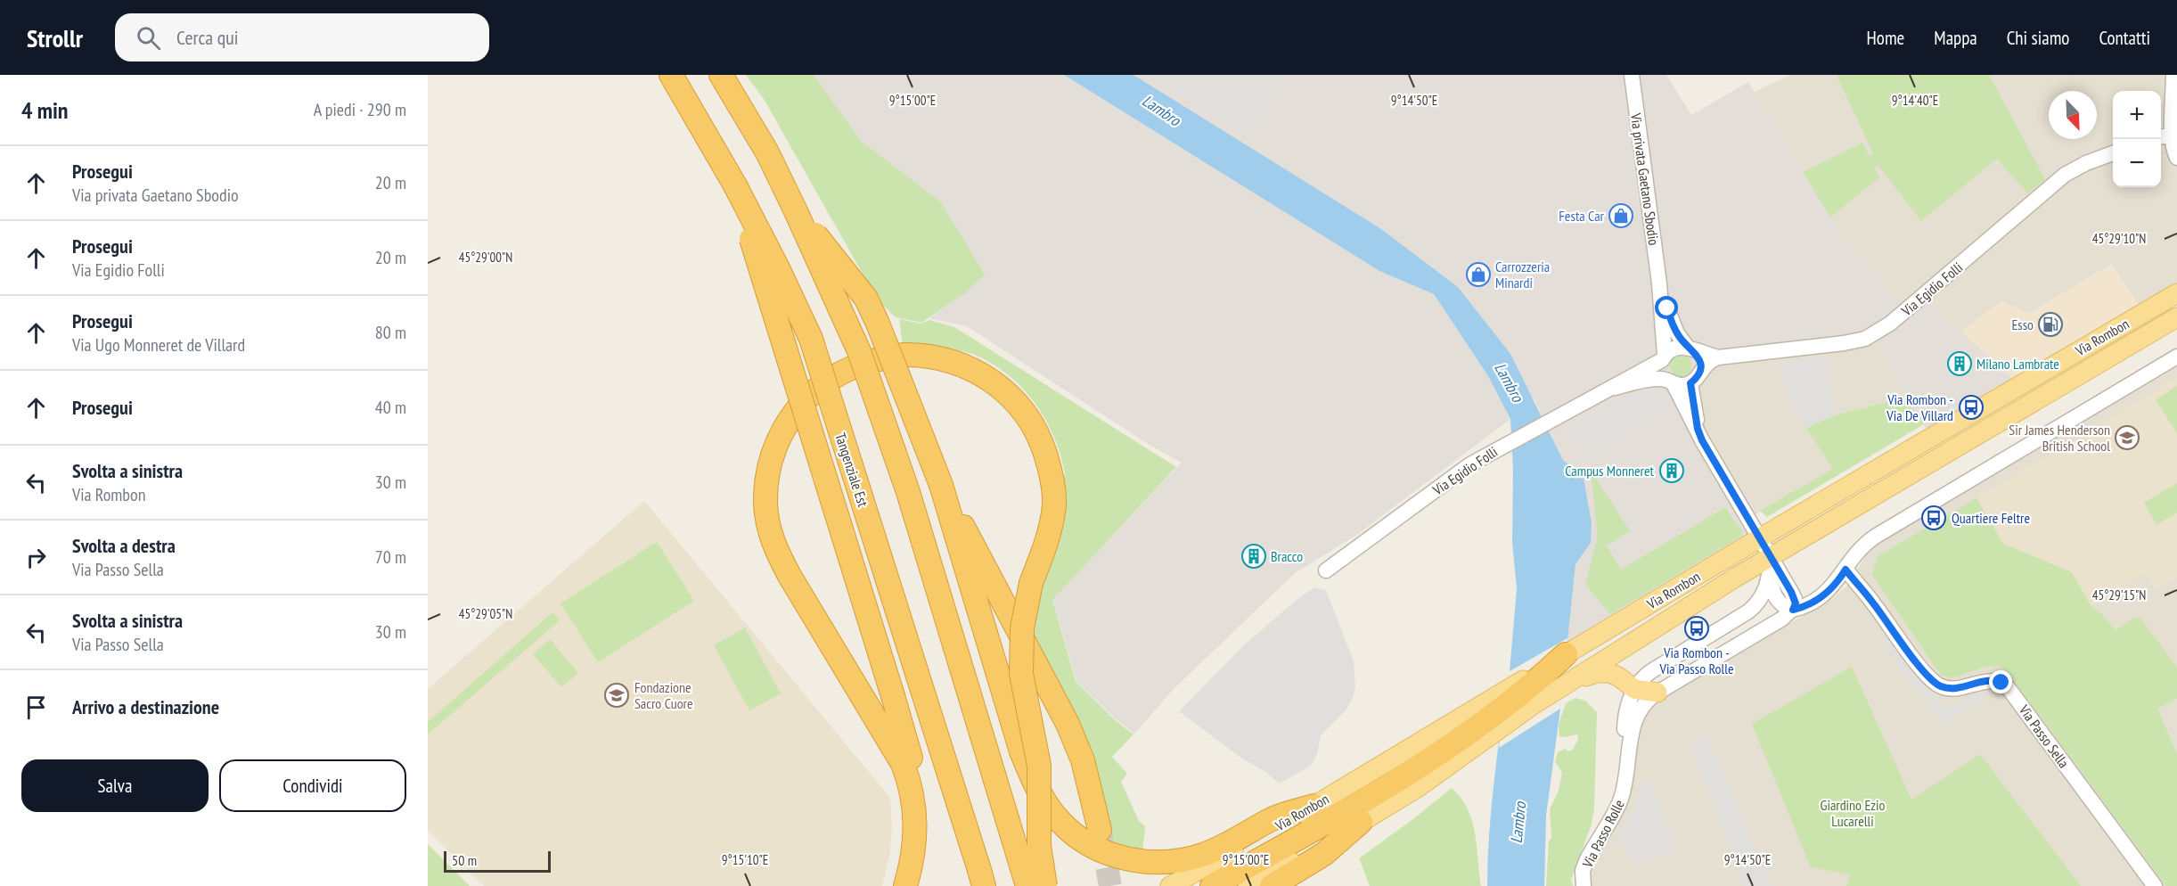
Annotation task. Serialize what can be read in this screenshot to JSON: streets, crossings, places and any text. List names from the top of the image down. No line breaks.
{"streets":{"highway":["Tangenziale Est"],"main road":["Via Rombon"],"street":["Via privata Gaetano Sbodio","Via Egidio Folli","Via Passo Sella","Via Passo Rolle"]},"crossings":[["Via privata Gaetano Sbodio","Via Egidio Folli"]],"water":["Lambro"],"parks":["Giardino Ezio Lucarelli"],"places":{"shop":["Festa Car","Carrozzeria Minardi"],"fuel station":["Esso"],"building":["Milano Lambrate","Campus Monneret","Bracco"],"bus stop":["Via Rombon - Via De Villard","Quartiere Feltre","Via Rombon - Via Passo Rolle"],"school or university":["Sir James Henderson British School","Fondazione Sacro Cuore"]},"scale_bar":"50 m","north":"bottom right","page":{"header":"Strollr","search":"Cerca qui","nav":["Home","Mappa","Chi siamo","Contatti"],"heading":["4 min","A piedi · 290 m"],"map_buttons":["+","−"],"list":[["Prosegui","Via privata Gaetano Sbodio","20 m"],["Prosegui","Via Egidio Folli","20 m"],["Prosegui","Via Ugo Monneret de Villard","80 m"],["Prosegui","40 m"],["Svolta a sinistra","Via Rombon","30 m"],["Svolta a destra","Via Passo Sella","70 m"],["Svolta a sinistra","Via Passo Sella","30 m"],"Arrivo a destinazione"],"buttons":["Salva","Condividi"],"scale":"50 m"},"coordinates":["9°15'00\"E","9°14'50\"E","9°14'40\"E","45°29'10\"N","45°29'00\"N","45°29'15\"N","45°29'05\"N","9°15'10\"E"]}
